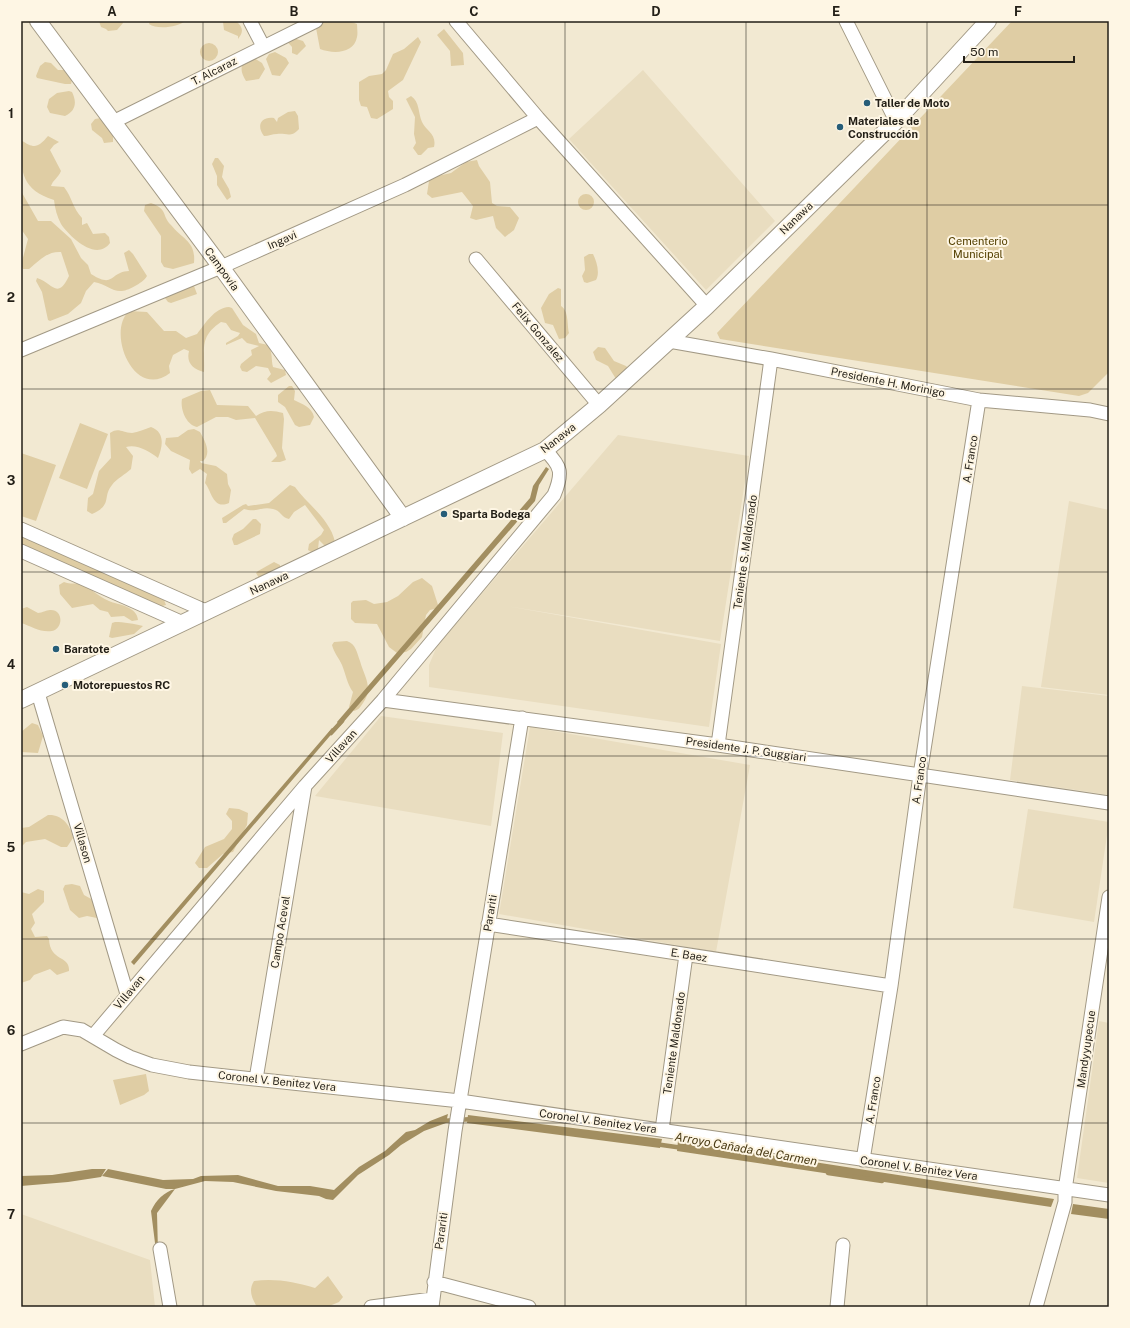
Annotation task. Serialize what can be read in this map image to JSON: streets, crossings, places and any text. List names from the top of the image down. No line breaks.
{"streets":{"street":["T. Alcaraz","Nanawa","Ingavi","Campovía","Felix Gonzalez","Presidente H. Morinigo","A. Franco","Teniente S. Maldonado","Villavan","Presidente J. P. Guggiari","Villason","Parariti","Campo Aceval","E. Baez","Teniente Maldonado","Mandyyupecue","Coronel V. Benitez Vera"]},"crossings":[["T. Alcaraz","Campovía"],["Nanawa","Campovía"],["Nanawa","Felix Gonzalez"],["Nanawa","Presidente H. Morinigo"],["Nanawa","Villavan"],["Nanawa","Villason"],["Ingavi","Campovía"],["Presidente H. Morinigo","A. Franco"],["Presidente H. Morinigo","Teniente S. Maldonado"],["A. Franco","Presidente J. P. Guggiari"],["A. Franco","E. Baez"],["A. Franco","Coronel V. Benitez Vera"],["Teniente S. Maldonado","Presidente J. P. Guggiari"],["Villavan","Presidente J. P. Guggiari"],["Villavan","Villason"],["Villavan","Campo Aceval"],["Villavan","Coronel V. Benitez Vera"],["Presidente J. P. Guggiari","Parariti"],["Parariti","E. Baez"],["Parariti","Coronel V. Benitez Vera"],["Campo Aceval","Coronel V. Benitez Vera"],["E. Baez","Teniente Maldonado"],["Teniente Maldonado","Coronel V. Benitez Vera"],["Mandyyupecue","Coronel V. Benitez Vera"]],"water":["Arroyo Cañada del Carmen"],"parks":["Cementerio Municipal"],"places":["Taller de Moto","Materiales de Construcción","Sparta Bodega","Baratote","Motorepuestos RC"],"scale_bar":"50 m","grid":{"columns":["A","B","C","D","E","F"],"rows":["1","2","3","4","5","6","7"]}}
